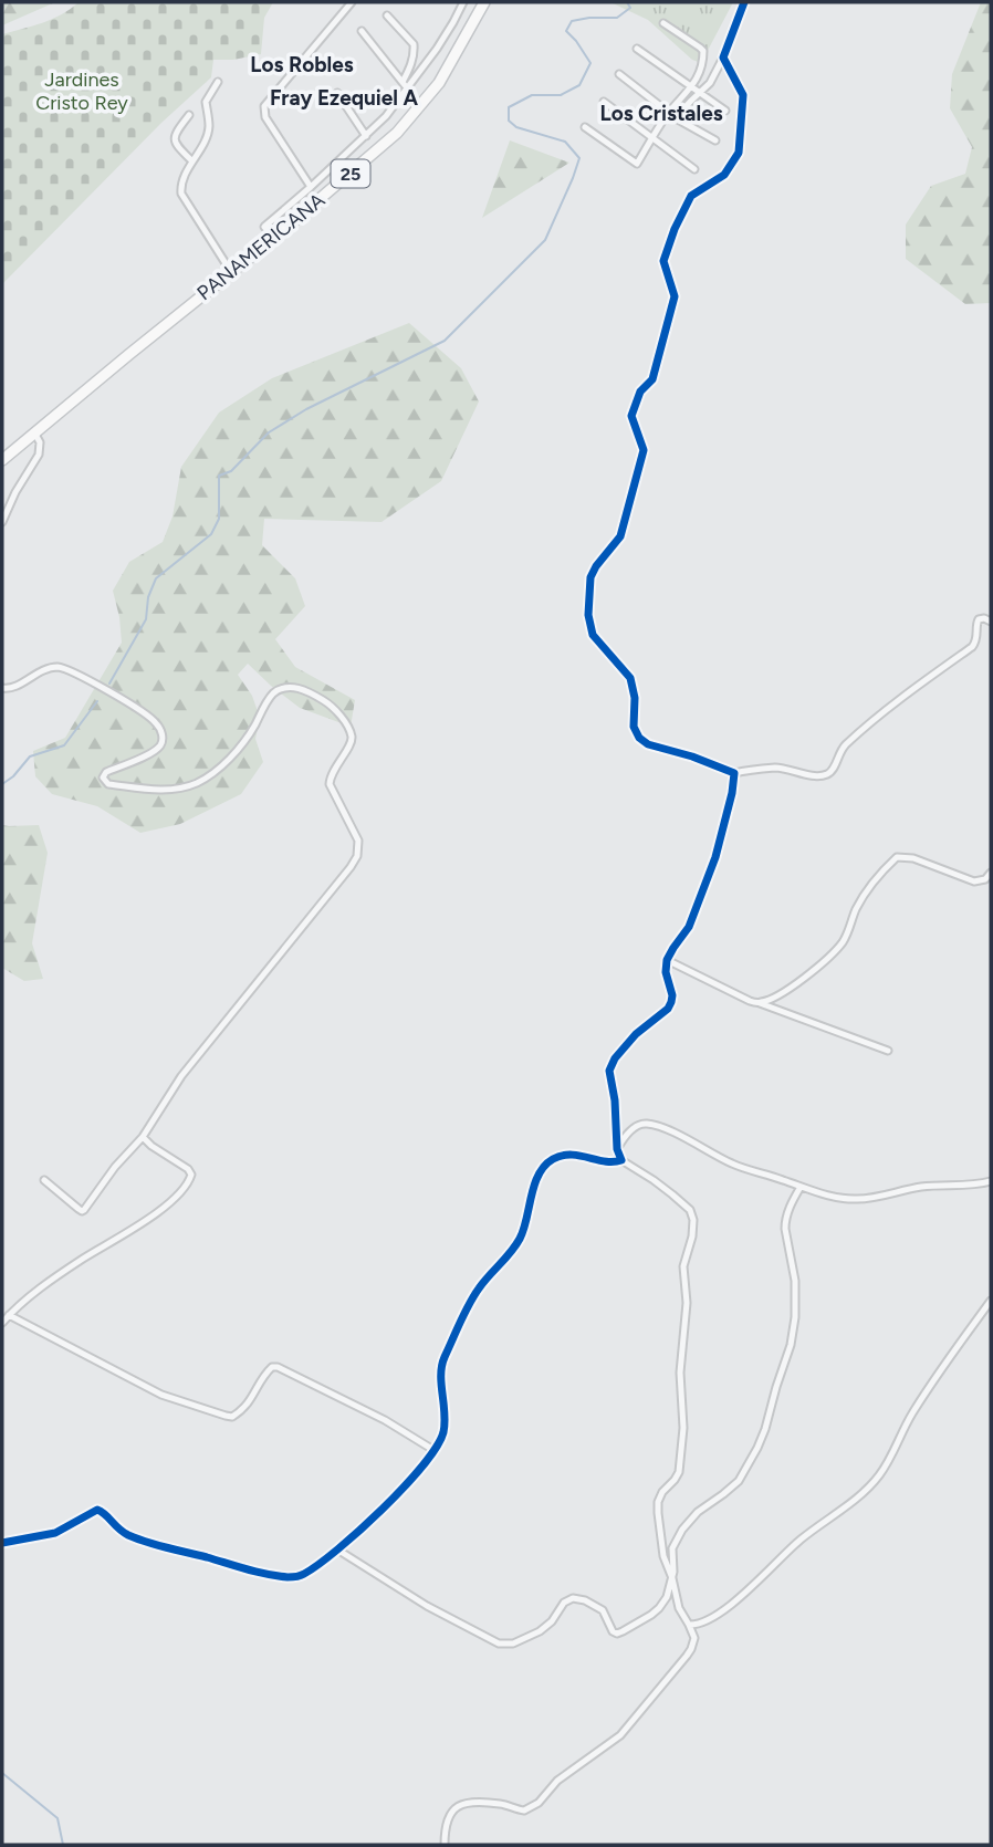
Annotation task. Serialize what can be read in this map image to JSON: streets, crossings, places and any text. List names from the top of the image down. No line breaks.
{"streets":{"main road":["25","PANAMERICANA"]},"districts":["Los Robles","Fray Ezequiel A","Los Cristales"],"parks":["Jardines Cristo Rey"]}
